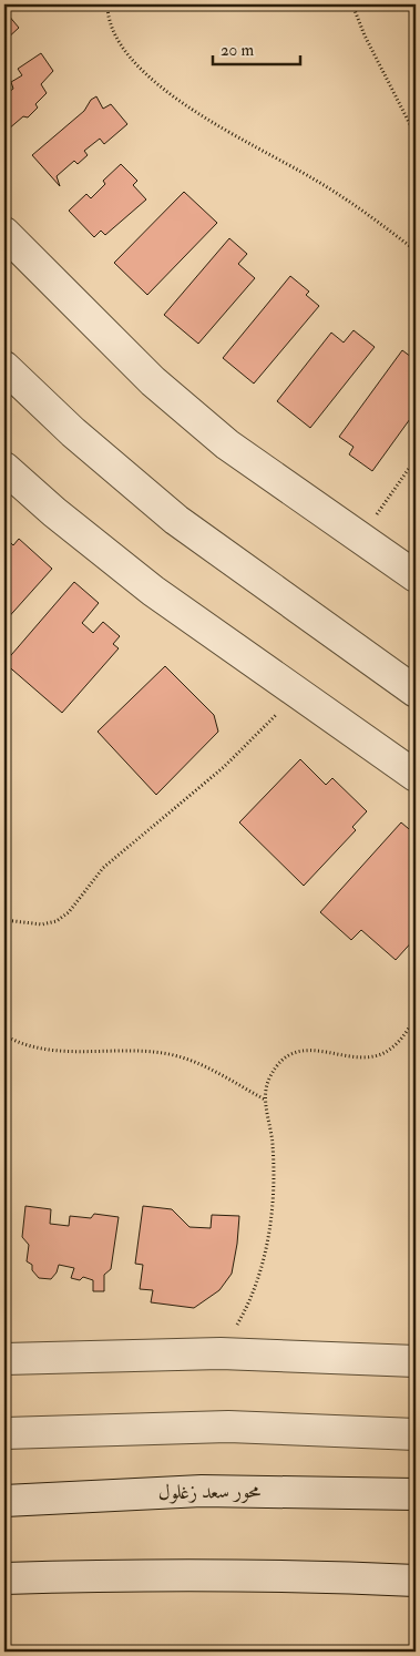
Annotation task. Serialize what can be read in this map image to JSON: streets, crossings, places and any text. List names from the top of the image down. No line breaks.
{"streets":{"street":["محور سعد زغلول"]},"scale_bar":"20 m"}
